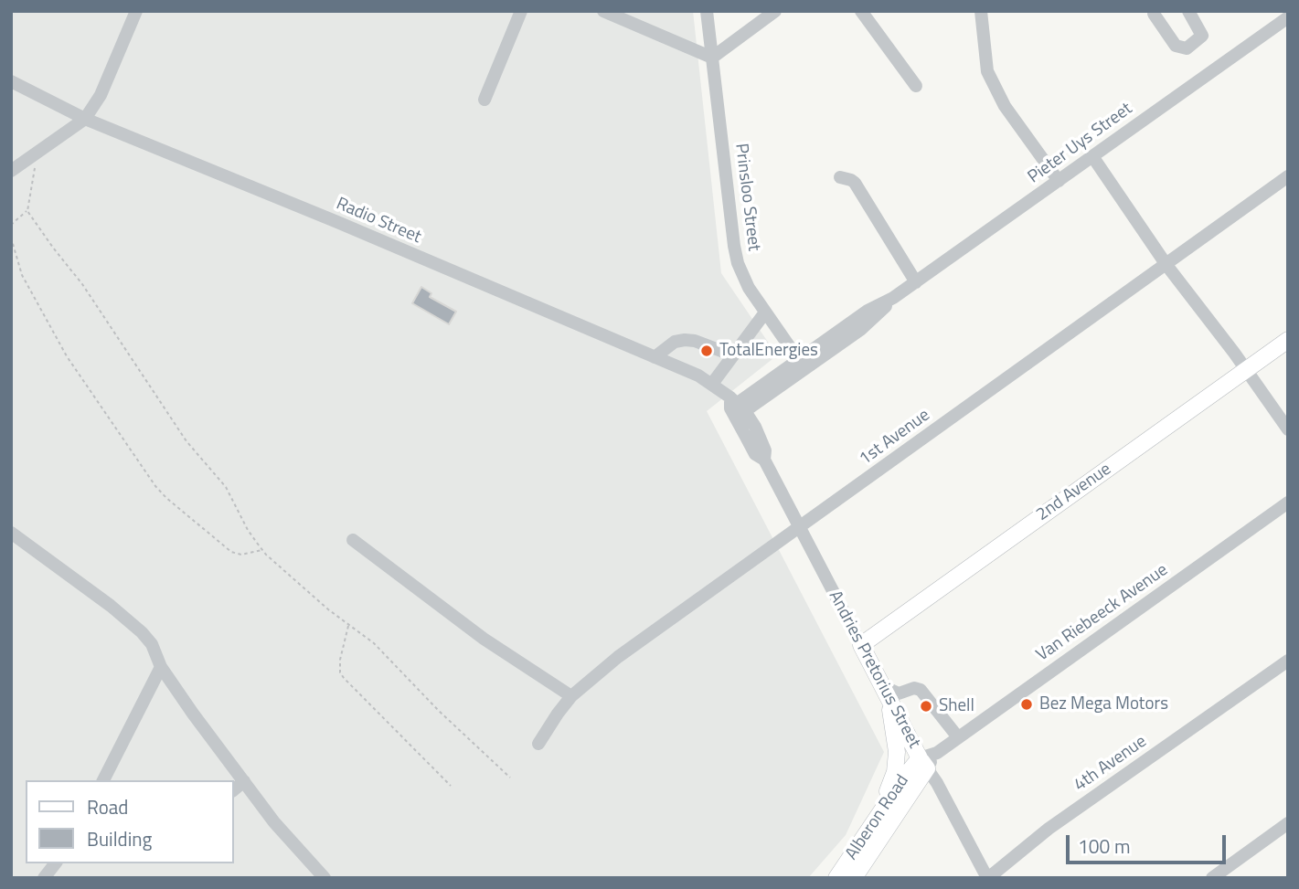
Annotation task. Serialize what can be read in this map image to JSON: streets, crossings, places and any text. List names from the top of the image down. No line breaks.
{"streets":{"main road":["2nd Avenue","Andries Pretorius Street","Alberon Road"],"street":["Pieter Uys Street","Prinsloo Street","Radio Street","1st Avenue","Van Riebeeck Avenue","4th Avenue"]},"crossings":[["Pieter Uys Street","Prinsloo Street"],["Pieter Uys Street","Radio Street"],["Pieter Uys Street","Andries Pretorius Street"],["Radio Street","Andries Pretorius Street"],["1st Avenue","Andries Pretorius Street"],["2nd Avenue","Andries Pretorius Street"],["Van Riebeeck Avenue","Andries Pretorius Street"],["Van Riebeeck Avenue","Alberon Road"],["Andries Pretorius Street","4th Avenue"],["Andries Pretorius Street","Alberon Road"]],"places":["TotalEnergies","Bez Mega Motors","Shell"],"legend":["Road","Building"],"scale_bar":"100 m"}
